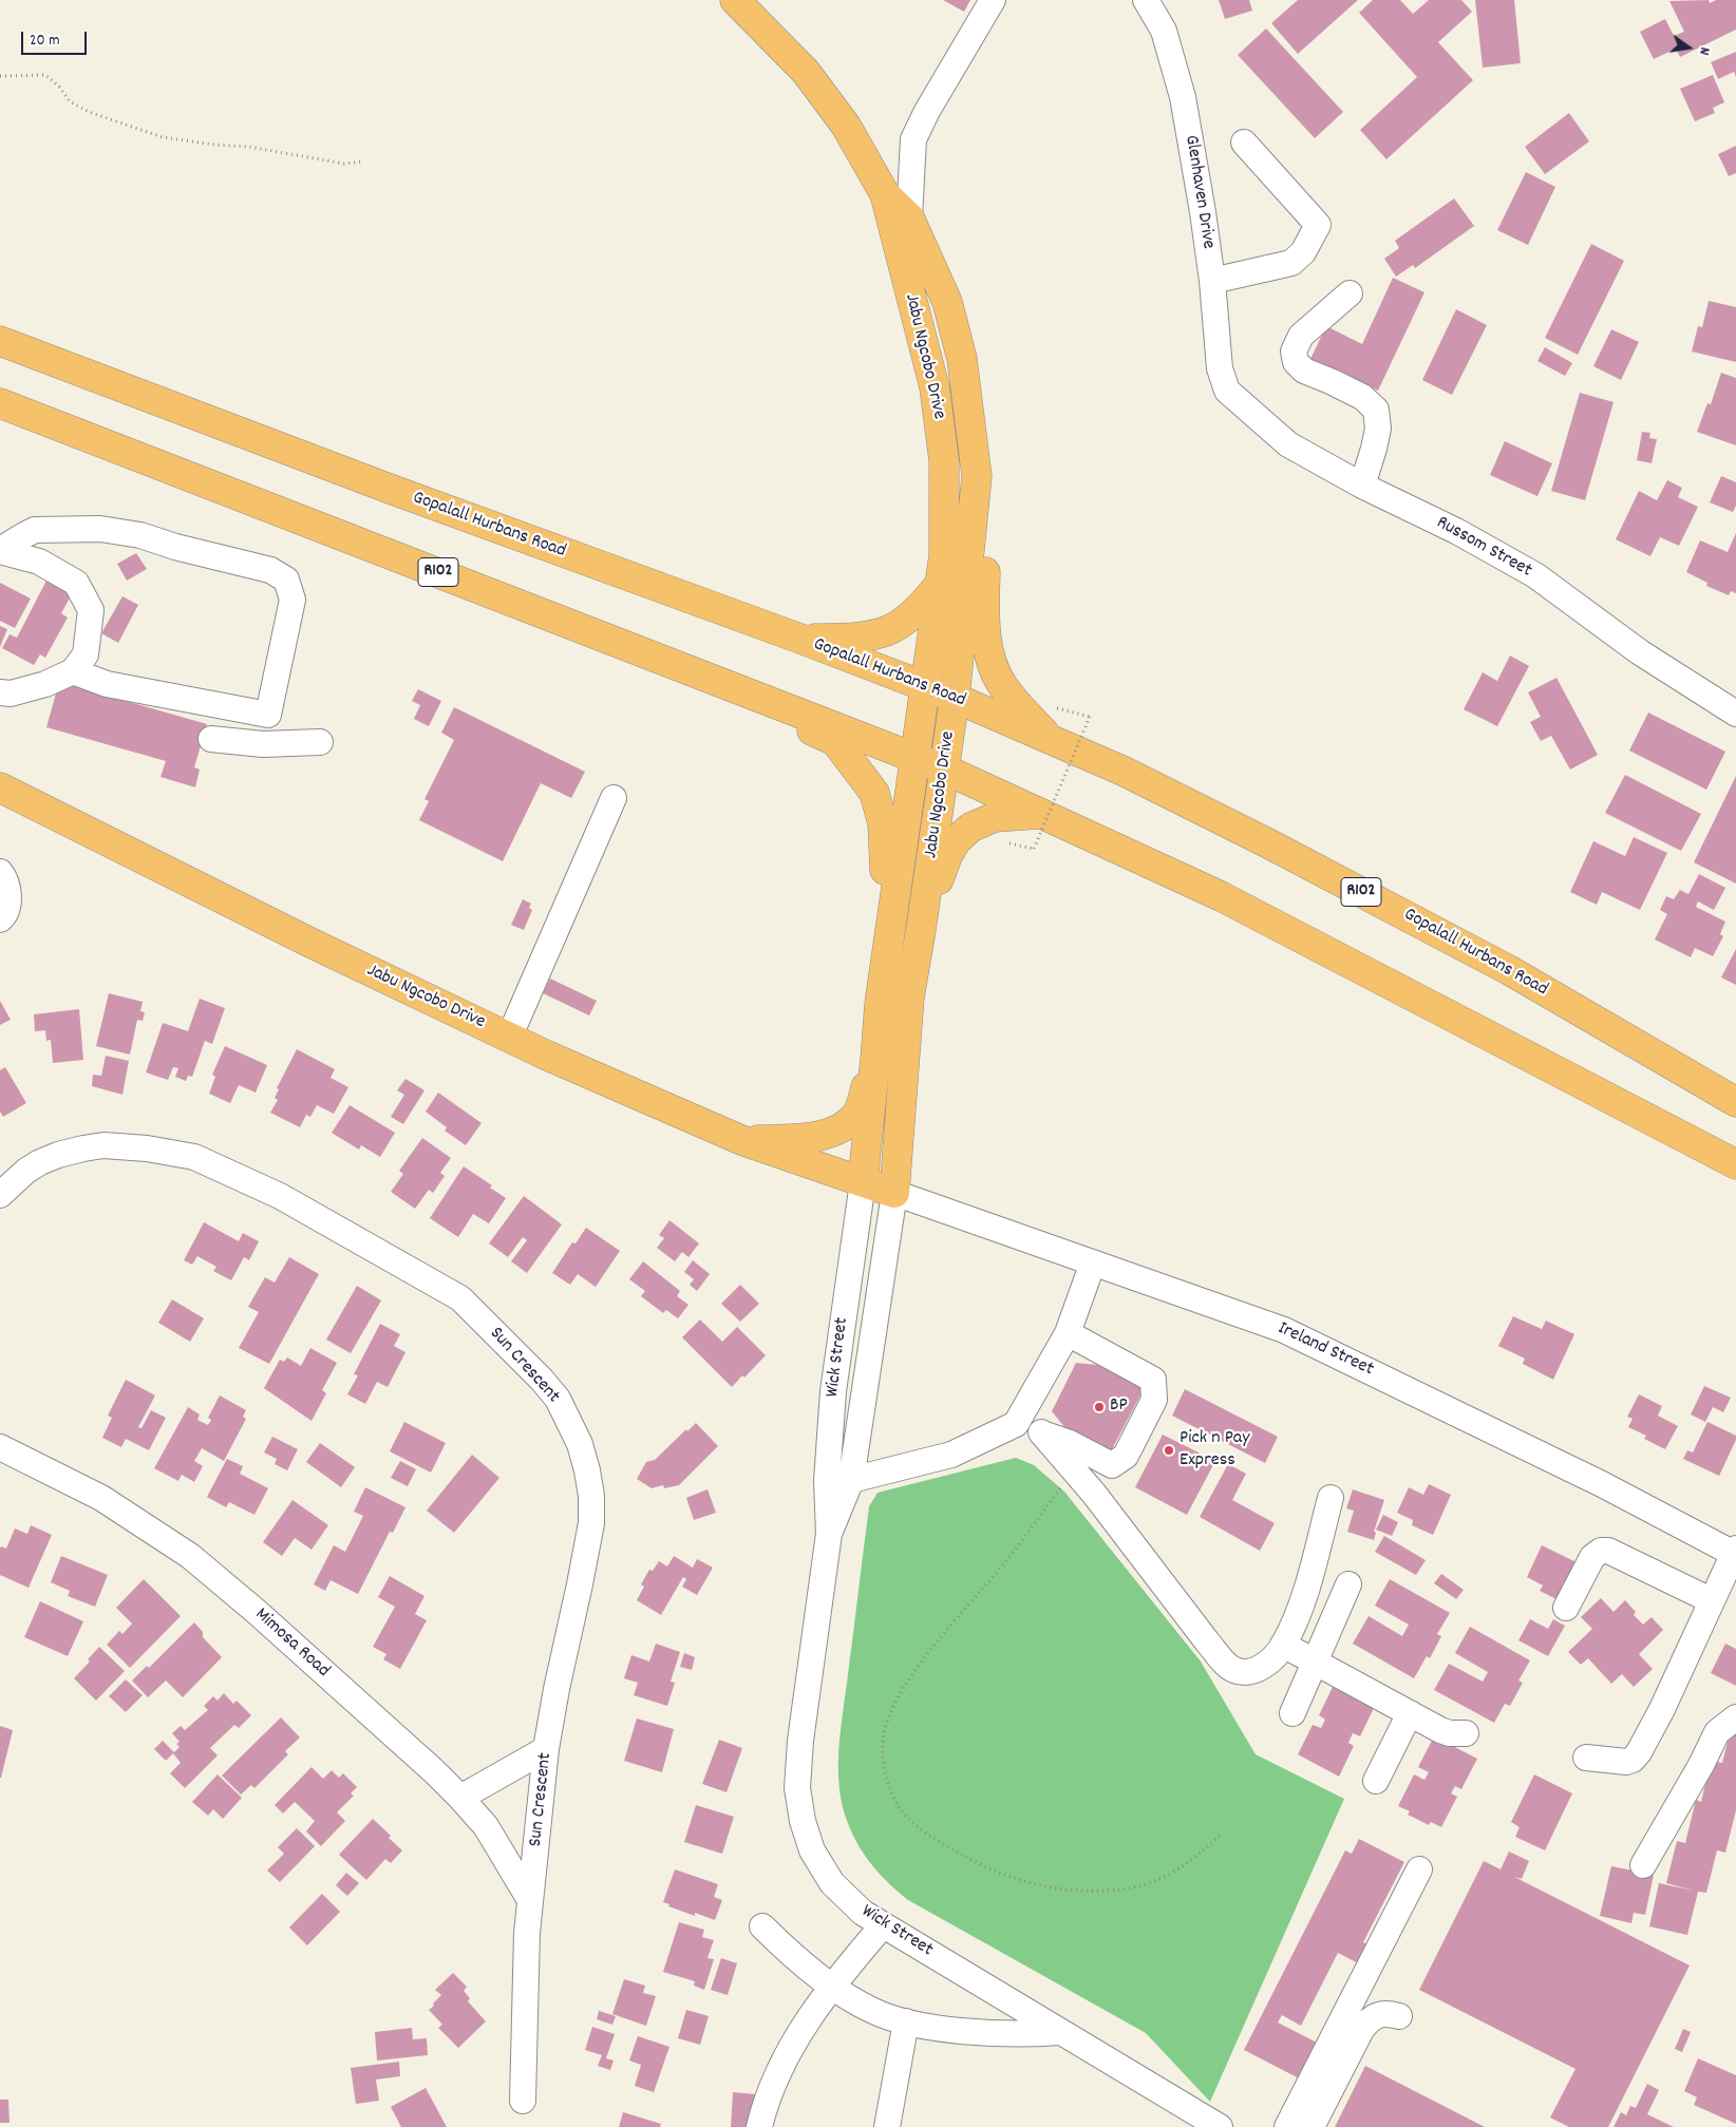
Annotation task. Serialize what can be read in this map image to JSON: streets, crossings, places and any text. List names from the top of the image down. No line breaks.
{"streets":{"main road":["Jabu Ngcobo Drive","Gopalall Hurbans Road","R102"],"street":["Glenhaven Drive","Russom Street","Ireland Street","Wick Street","Sun Crescent","Mimosa Road"]},"crossings":[["Glenhaven Drive","Russom Street"],["Jabu Ngcobo Drive","Gopalall Hurbans Road"],["Jabu Ngcobo Drive","R102"],["Jabu Ngcobo Drive","Ireland Street"],["Jabu Ngcobo Drive","Wick Street"],["Ireland Street","Wick Street"],["Sun Crescent","Mimosa Road"]],"places":["BP","Pick n Pay Express"],"scale_bar":"20 m","north":"right"}
